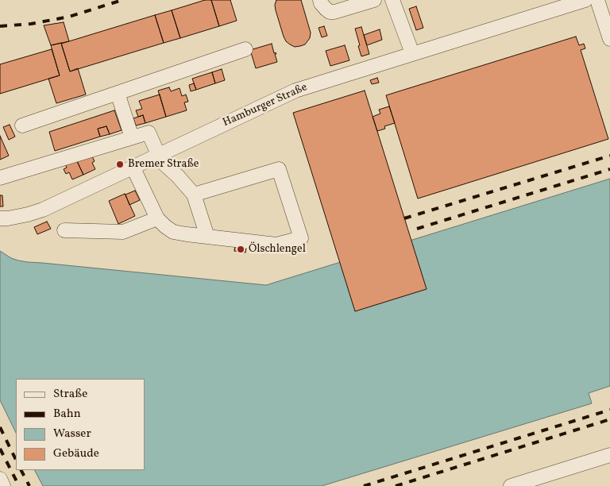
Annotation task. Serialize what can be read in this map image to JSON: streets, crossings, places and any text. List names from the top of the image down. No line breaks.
{"streets":{"street":["Hamburger Straße"]},"places":["Bremer Straße","Ölschlengel"],"legend":["Straße","Bahn","Wasser","Gebäude"]}
